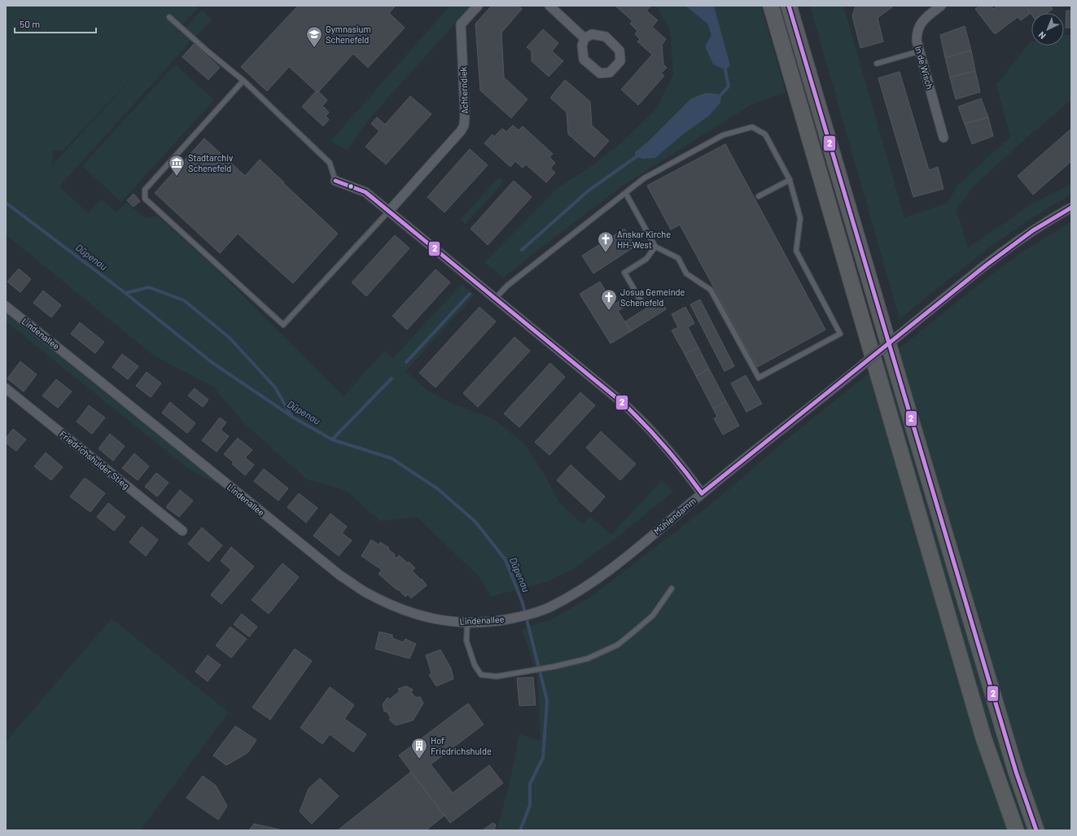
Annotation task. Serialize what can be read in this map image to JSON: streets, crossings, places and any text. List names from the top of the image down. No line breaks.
{"streets":{"street":["In de Wisch","Achterndiek","Lindenallee","Friedrichshulder Stieg","Mühlendamm"]},"crossings":[["Lindenallee","Mühlendamm"]],"water":["Düpenau"],"places":{"school or university":["Gymnasium Schenefeld"],"museum":["Stadtarchiv Schenefeld"],"church":["Anskar Kirche HH-West","Josua Gemeinde Schenefeld"],"building":["Hof Friedrichshulde"]},"lines":["transit line 2"],"scale_bar":"50 m","north":"bottom left"}
